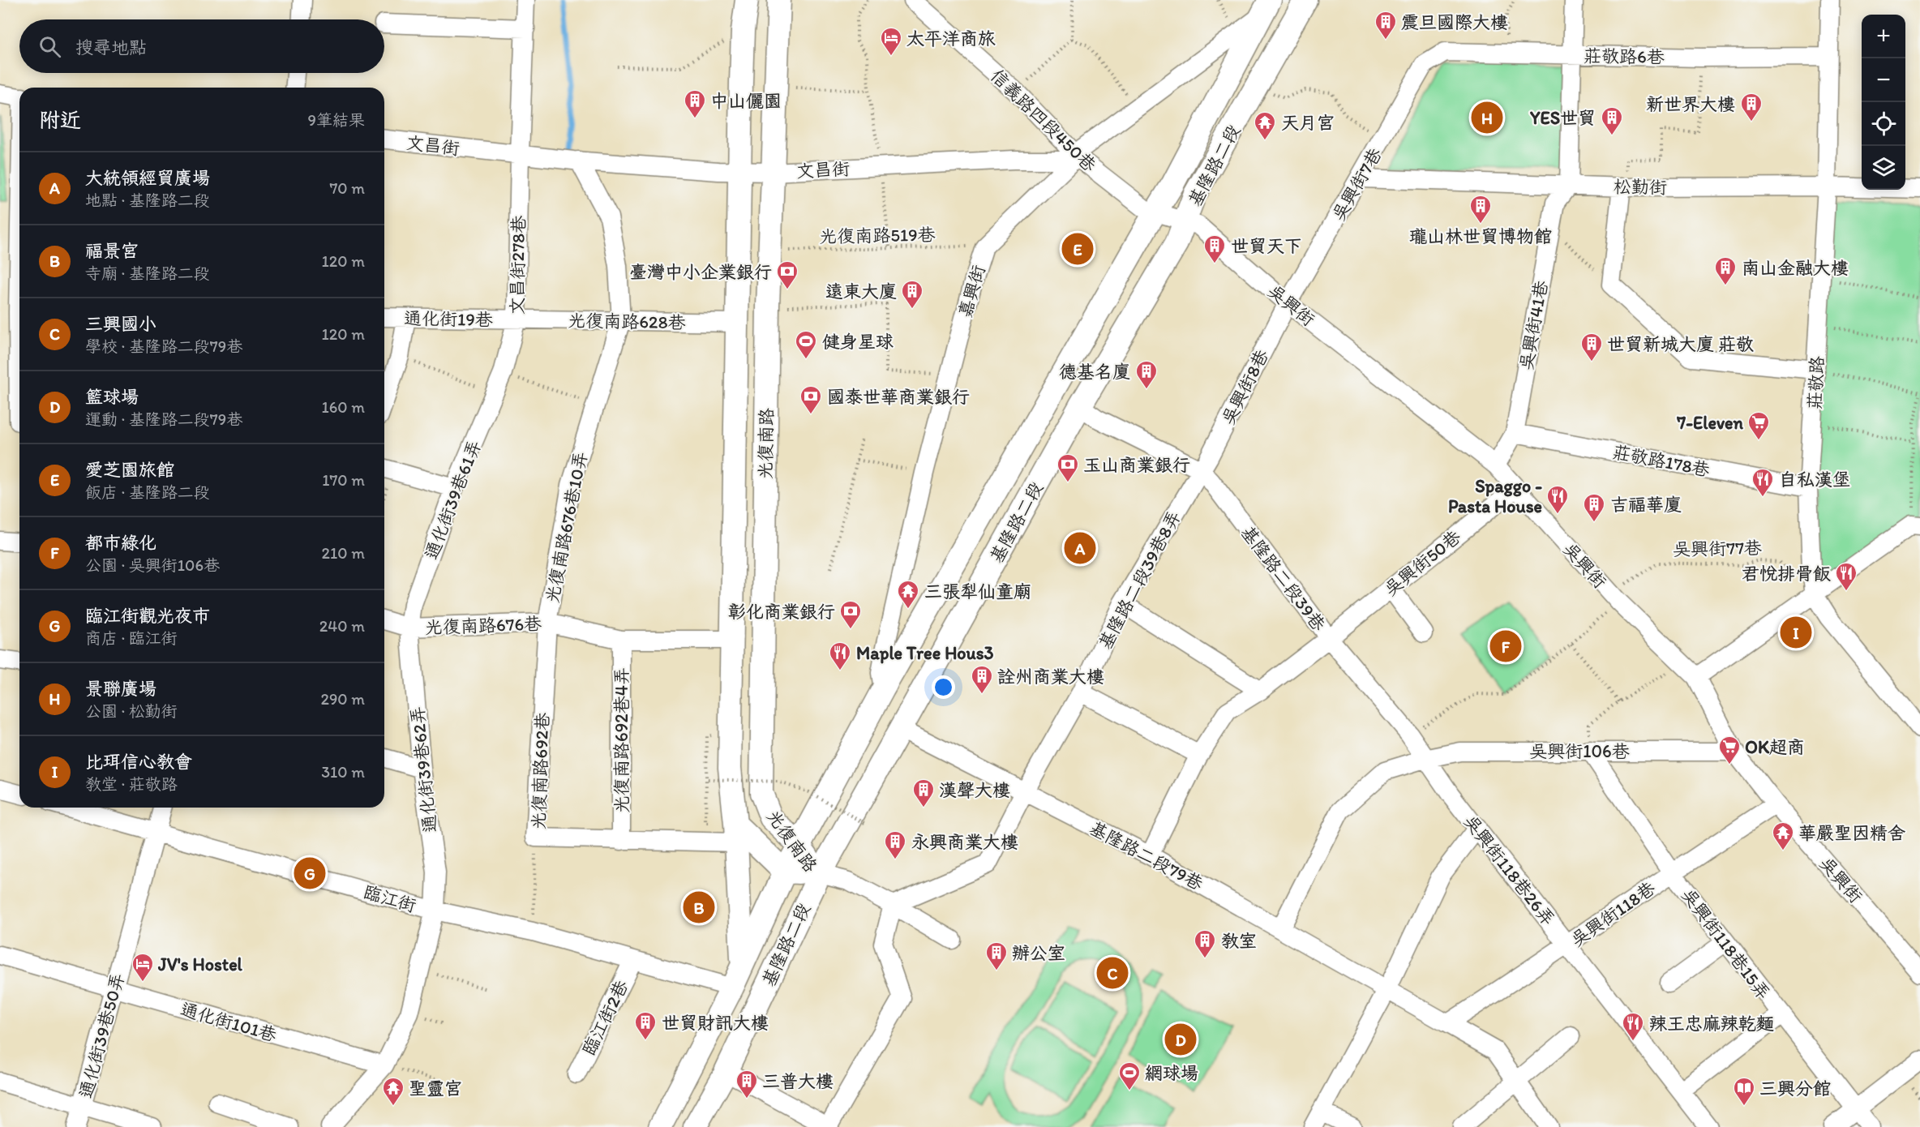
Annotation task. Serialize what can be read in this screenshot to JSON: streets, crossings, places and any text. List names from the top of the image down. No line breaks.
{"streets":{"main road":["基隆路二段","光復南路"],"street":["莊敬路6巷","信義路四段450巷","文昌街","吳興街7巷","松勤街","文昌街278巷","嘉興街","吳興街","通化街19巷","光復南路628巷","吳興街41巷","莊敬路","吳興街8巷","莊敬路178巷","通化街39巷61弄","光復南路676巷10弄","吳興街50巷","基隆路二段39巷","基隆路二段39巷8弄","光復南路676巷","光復南路692巷4弄","吳興街106巷","通化街39巷62弄","光復南路692巷","基隆路二段79巷","吳興街118巷26弄","臨江街","吳興街118巷","吳興街118巷15弄","臨江街2巷","通化街101巷","通化街39巷50弄"],"path":["光復南路519巷","吳興街77巷"]},"crossings":[["莊敬路6巷","吳興街7巷"],["莊敬路6巷","莊敬路"],["信義路四段450巷","文昌街"],["信義路四段450巷","基隆路二段"],["信義路四段450巷","嘉興街"],["信義路四段450巷","吳興街"],["文昌街","文昌街278巷"],["文昌街","嘉興街"],["文昌街","光復南路"],["基隆路二段","嘉興街"],["基隆路二段","吳興街"],["基隆路二段","光復南路"],["基隆路二段","基隆路二段39巷"],["基隆路二段","基隆路二段79巷"],["基隆路二段","臨江街"],["吳興街7巷","松勤街"],["吳興街7巷","吳興街"],["吳興街7巷","吳興街8巷"],["松勤街","吳興街41巷"],["松勤街","莊敬路"],["光復南路519巷","嘉興街"],["光復南路519巷","光復南路"],["文昌街278巷","通化街19巷"],["文昌街278巷","光復南路628巷"],["文昌街278巷","通化街39巷61弄"],["吳興街","吳興街41巷"],["吳興街","吳興街8巷"],["吳興街","吳興街77巷"],["吳興街","吳興街50巷"],["吳興街","吳興街106巷"],["吳興街","吳興街118巷"],["通化街19巷","光復南路628巷"],["光復南路628巷","光復南路"],["光復南路628巷","光復南路676巷10弄"],["吳興街41巷","莊敬路178巷"],["莊敬路","莊敬路178巷"],["吳興街8巷","基隆路二段39巷"],["吳興街8巷","基隆路二段39巷8弄"],["光復南路","光復南路676巷"],["光復南路","光復南路692巷"],["通化街39巷61弄","光復南路676巷"],["通化街39巷61弄","通化街39巷62弄"],["光復南路676巷10弄","光復南路676巷"],["光復南路676巷10弄","光復南路692巷"],["吳興街77巷","基隆路二段39巷"],["吳興街50巷","基隆路二段39巷"],["吳興街50巷","基隆路二段79巷"],["基隆路二段39巷","基隆路二段39巷8弄"],["基隆路二段39巷","吳興街106巷"],["基隆路二段39巷","吳興街118巷26弄"],["基隆路二段39巷8弄","基隆路二段79巷"],["光復南路676巷","光復南路692巷4弄"],["光復南路676巷","通化街39巷62弄"],["光復南路676巷","光復南路692巷"],["光復南路692巷4弄","光復南路692巷"],["吳興街106巷","基隆路二段79巷"],["吳興街106巷","吳興街118巷15弄"],["通化街39巷62弄","臨江街"],["通化街39巷62弄","通化街101巷"],["基隆路二段79巷","吳興街118巷"],["吳興街118巷26弄","吳興街118巷"],["臨江街","臨江街2巷"],["臨江街","通化街39巷50弄"],["吳興街118巷","吳興街118巷15弄"],["通化街101巷","通化街39巷50弄"]],"places":{"building":["震旦國際大樓","中山儷園","新世界大樓","YES世貿","瓏山林世貿博物館","世貿天下","南山金融大樓","遠東大廈","世貿新城大廈 莊敬","德基名廈","吉福華廈","詮州商業大樓","漢聲大樓","永興商業大樓","教室","辦公室","世貿財訊大樓","三普大樓"],"hotel":["太平洋商旅","JV's Hostel"],"temple":["天月宮","三張犁仙童廟","華嚴聖因精舍","聖靈宮"],"bank":["臺灣中小企業銀行","國泰世華商業銀行","玉山商業銀行","彰化商業銀行"],"sports":["健身星球","網球場"],"supermarket":["7-Eleven","OK超商"],"restaurant":["自私漢堡","Spaggo - Pasta House","君悅排骨飯","Maple Tree Hous3","辣王忠麻辣乾麵"],"library":["三興分館"]},"page":{"map_buttons":["+","−"],"search":"搜尋地點","heading":["附近","9筆結果"],"pins":["H","E","A","I","F","G","B","C","D"],"list":[{"mark":"A","name":"大統領經貿廣場","note":"地點 · 基隆路二段","value":"70 m"},{"mark":"B","name":"福景宮","note":"寺廟 · 基隆路二段","value":"120 m"},{"mark":"C","name":"三興國小","note":"學校 · 基隆路二段79巷","value":"120 m"},{"mark":"D","name":"籃球場","note":"運動 · 基隆路二段79巷","value":"160 m"},{"mark":"E","name":"愛芝園旅館","note":"飯店 · 基隆路二段","value":"170 m"},{"mark":"F","name":"都市綠化","note":"公園 · 吳興街106巷","value":"210 m"},{"mark":"G","name":"臨江街觀光夜市","note":"商店 · 臨江街","value":"240 m"},{"mark":"H","name":"景聯廣場","note":"公園 · 松勤街","value":"290 m"},{"mark":"I","name":"比珥信心教會","note":"教堂 · 莊敬路","value":"310 m"}]}}
